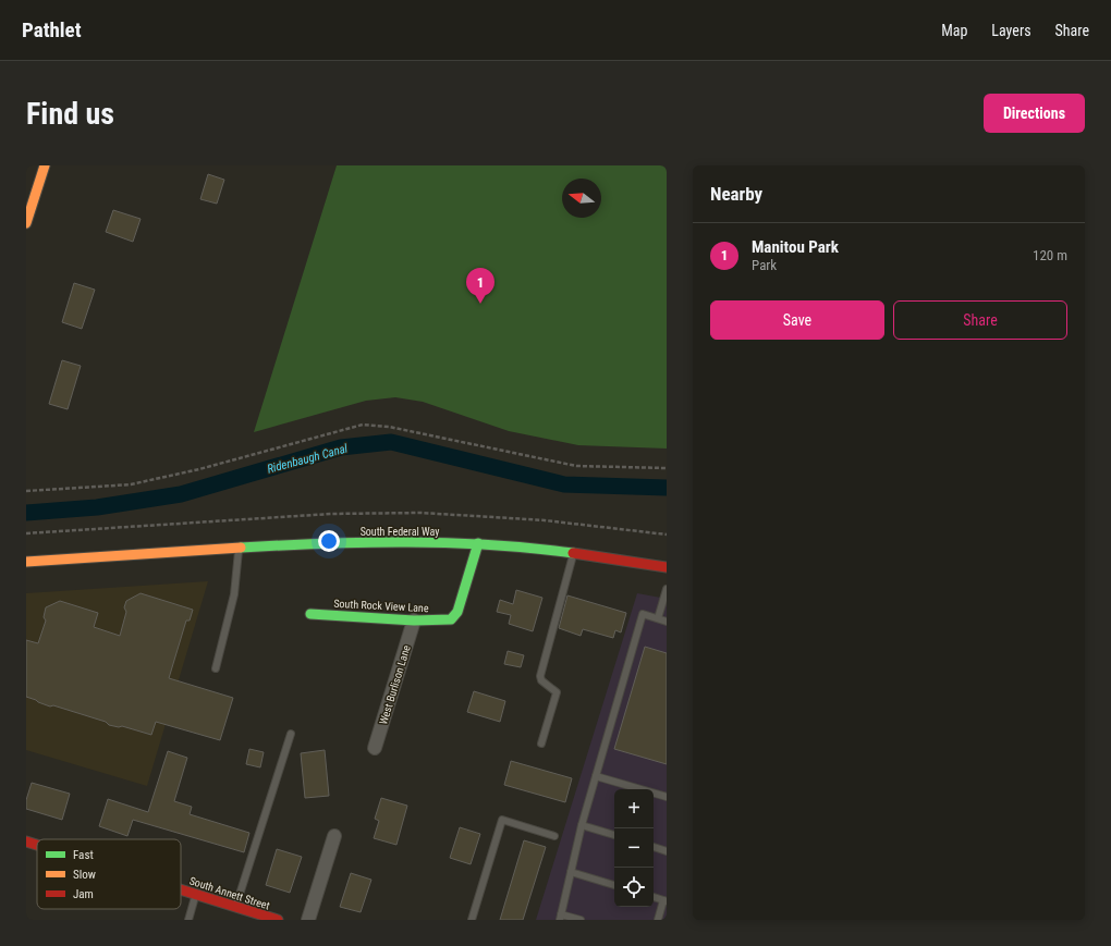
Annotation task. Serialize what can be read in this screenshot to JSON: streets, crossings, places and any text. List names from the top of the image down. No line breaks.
{"streets":{"main road":["South Federal Way","South Rock View Lane","South Annett Street"],"street":["West Burlison Lane"]},"crossings":[["South Federal Way","South Rock View Lane"],["South Rock View Lane","West Burlison Lane"]],"water":["Ridenbaugh Canal"],"legend":["Fast","Slow","Jam"],"north":"left","page":{"header":"Pathlet","nav":["Map","Layers","Share"],"buttons":["Directions",["Save","Share"]],"title":"Find us","heading":"Nearby","list":[{"mark":"1","name":"Manitou Park","note":"Park","value":"120 m"}],"pins":"1","map_buttons":["+","−"]}}
